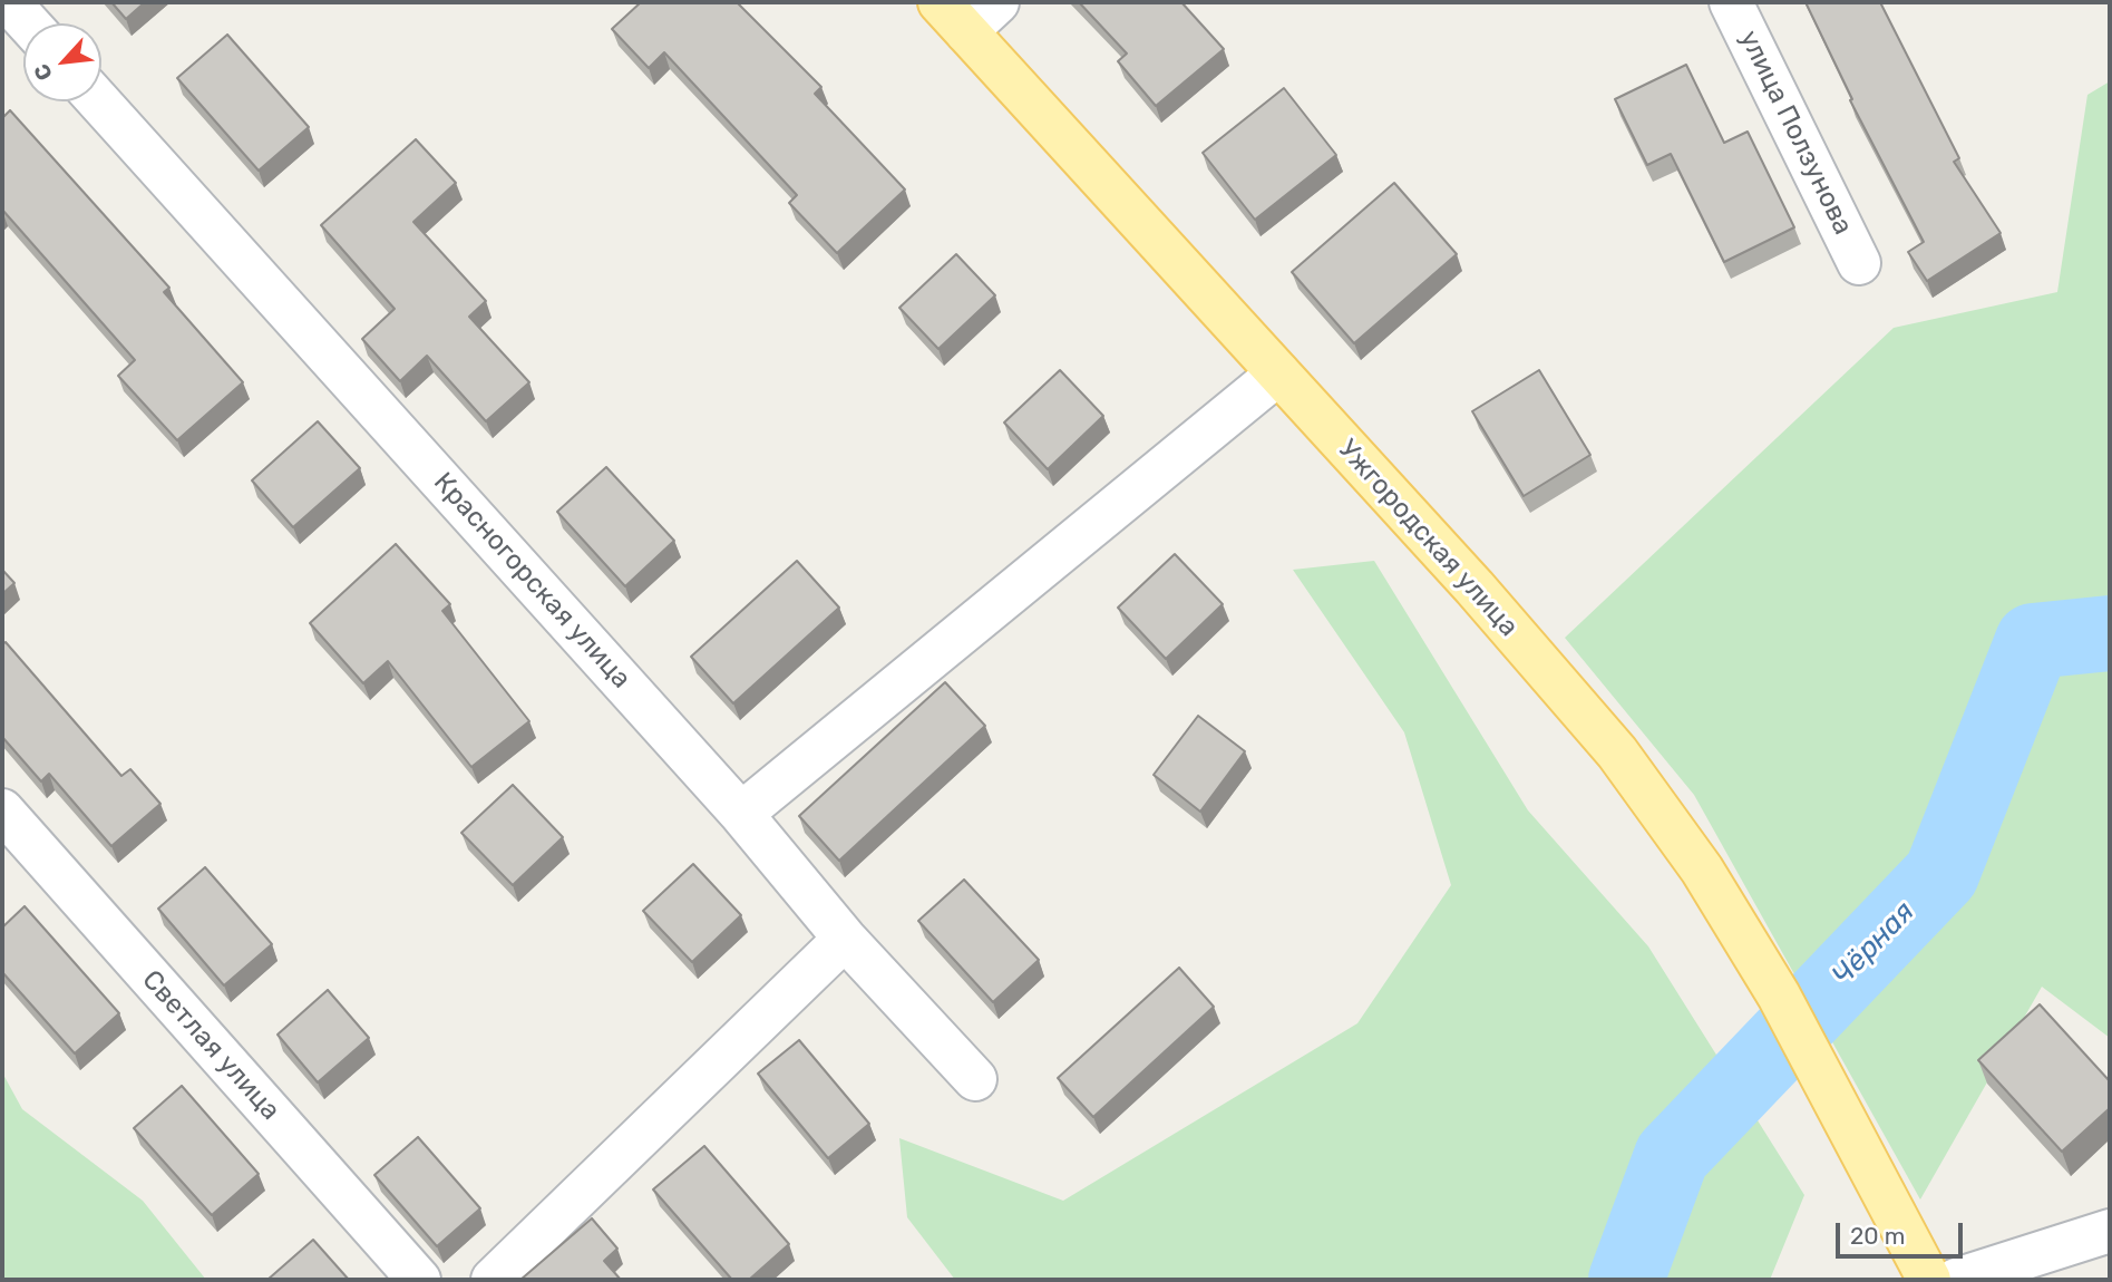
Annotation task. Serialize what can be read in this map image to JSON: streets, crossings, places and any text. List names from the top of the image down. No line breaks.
{"streets":{"main road":["Ужгородская улица"],"street":["улица Ползунова","Красногорская улица","Светлая улица"]},"water":["Чёрная"],"scale_bar":"20 m","north":"bottom left"}
